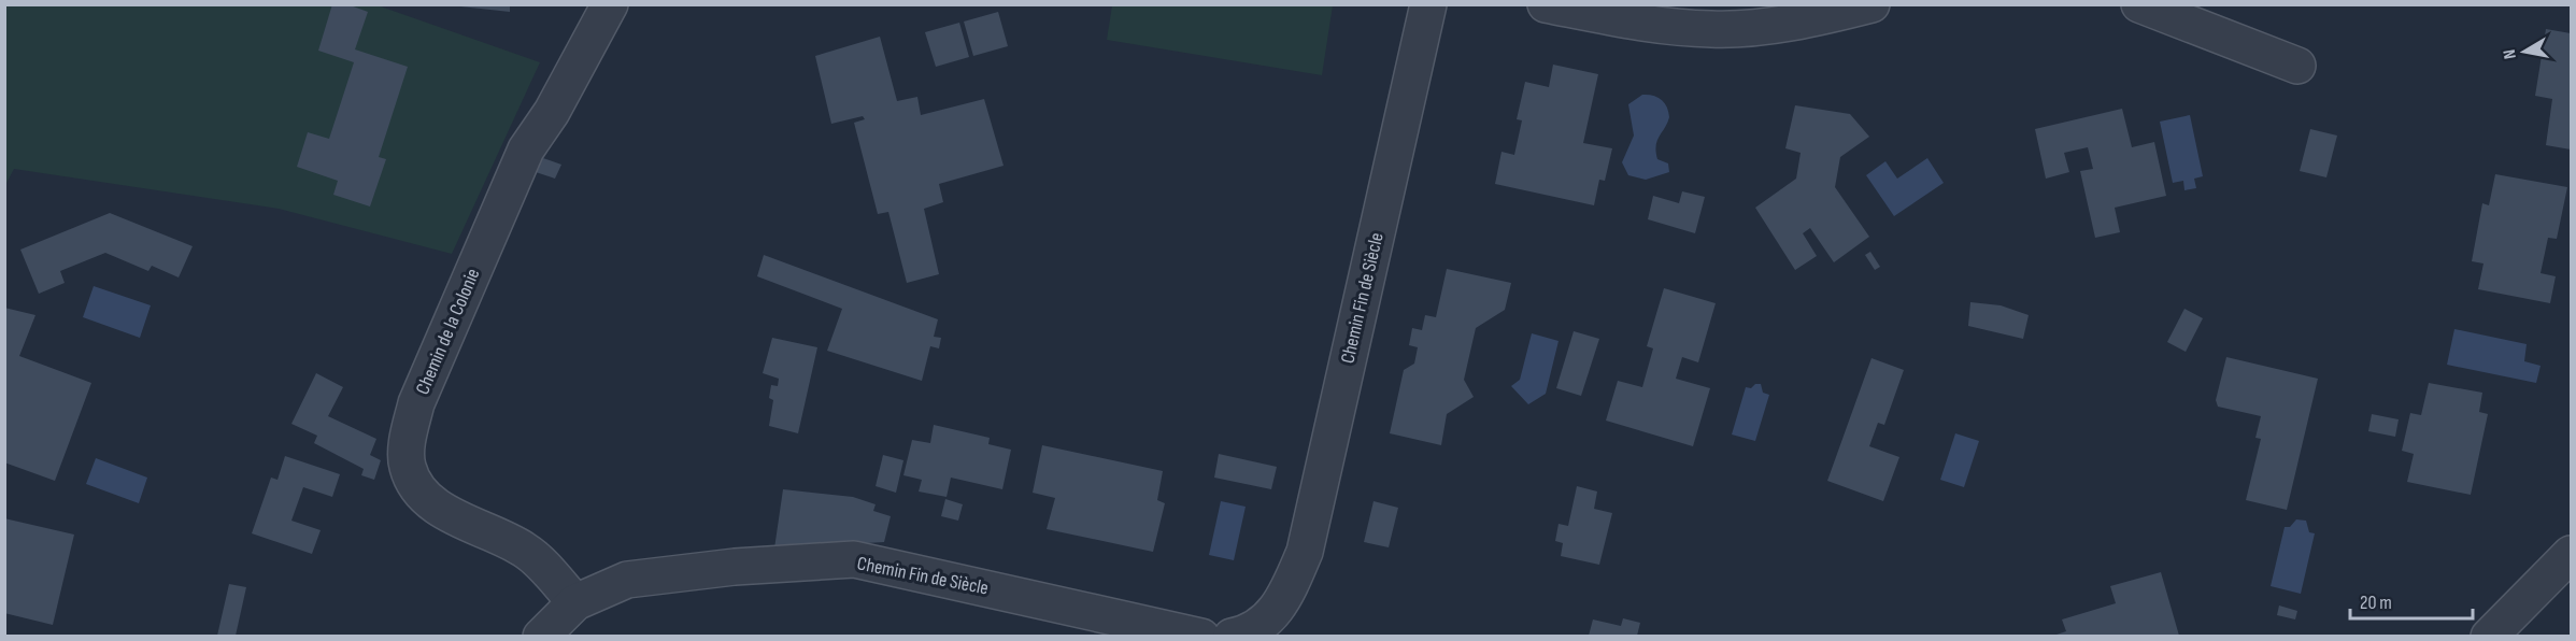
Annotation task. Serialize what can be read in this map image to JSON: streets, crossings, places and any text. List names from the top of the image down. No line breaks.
{"streets":{"street":["Chemin Fin de Siècle","Chemin de la Colonie"]},"crossings":[["Chemin Fin de Siècle","Chemin de la Colonie"]],"scale_bar":"20 m","north":"left"}
